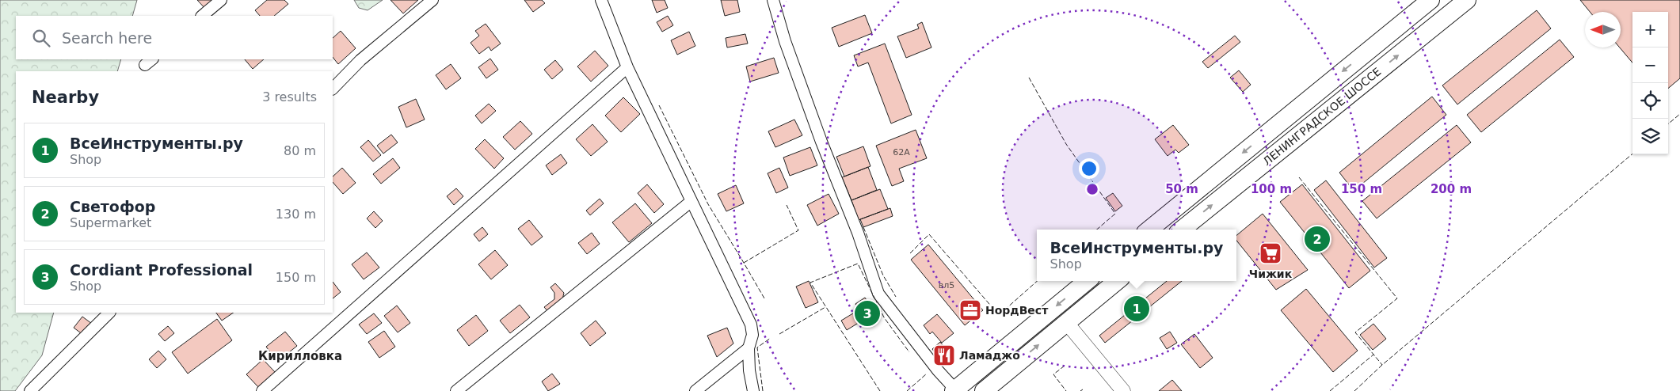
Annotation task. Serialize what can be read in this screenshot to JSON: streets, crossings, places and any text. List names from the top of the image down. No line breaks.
{"streets":{"highway":["ЛЕНИНГРАДСКОЕ ШОССЕ"]},"districts":["Кирилловка"],"places":{"supermarket":["Чижик"],"office":["НордВест"],"restaurant":["Ламаджо"]},"house_numbers":["62А","вл5"],"north":"left","page":{"map_buttons":["+","−"],"search":"Search here","heading":["Nearby","3 results"],"list":[{"mark":"1","name":"ВсеИнструменты.ру","note":"Shop","value":"80 m"},{"mark":"2","name":"Светофор","note":"Supermarket","value":"130 m"},{"mark":"3","name":"Cordiant Professional","note":"Shop","value":"150 m"}],"pins":["2","1","3"],"popup":["ВсеИнструменты.ру","Shop"]},"rings":["50 m","100 m","150 m","200 m"]}
